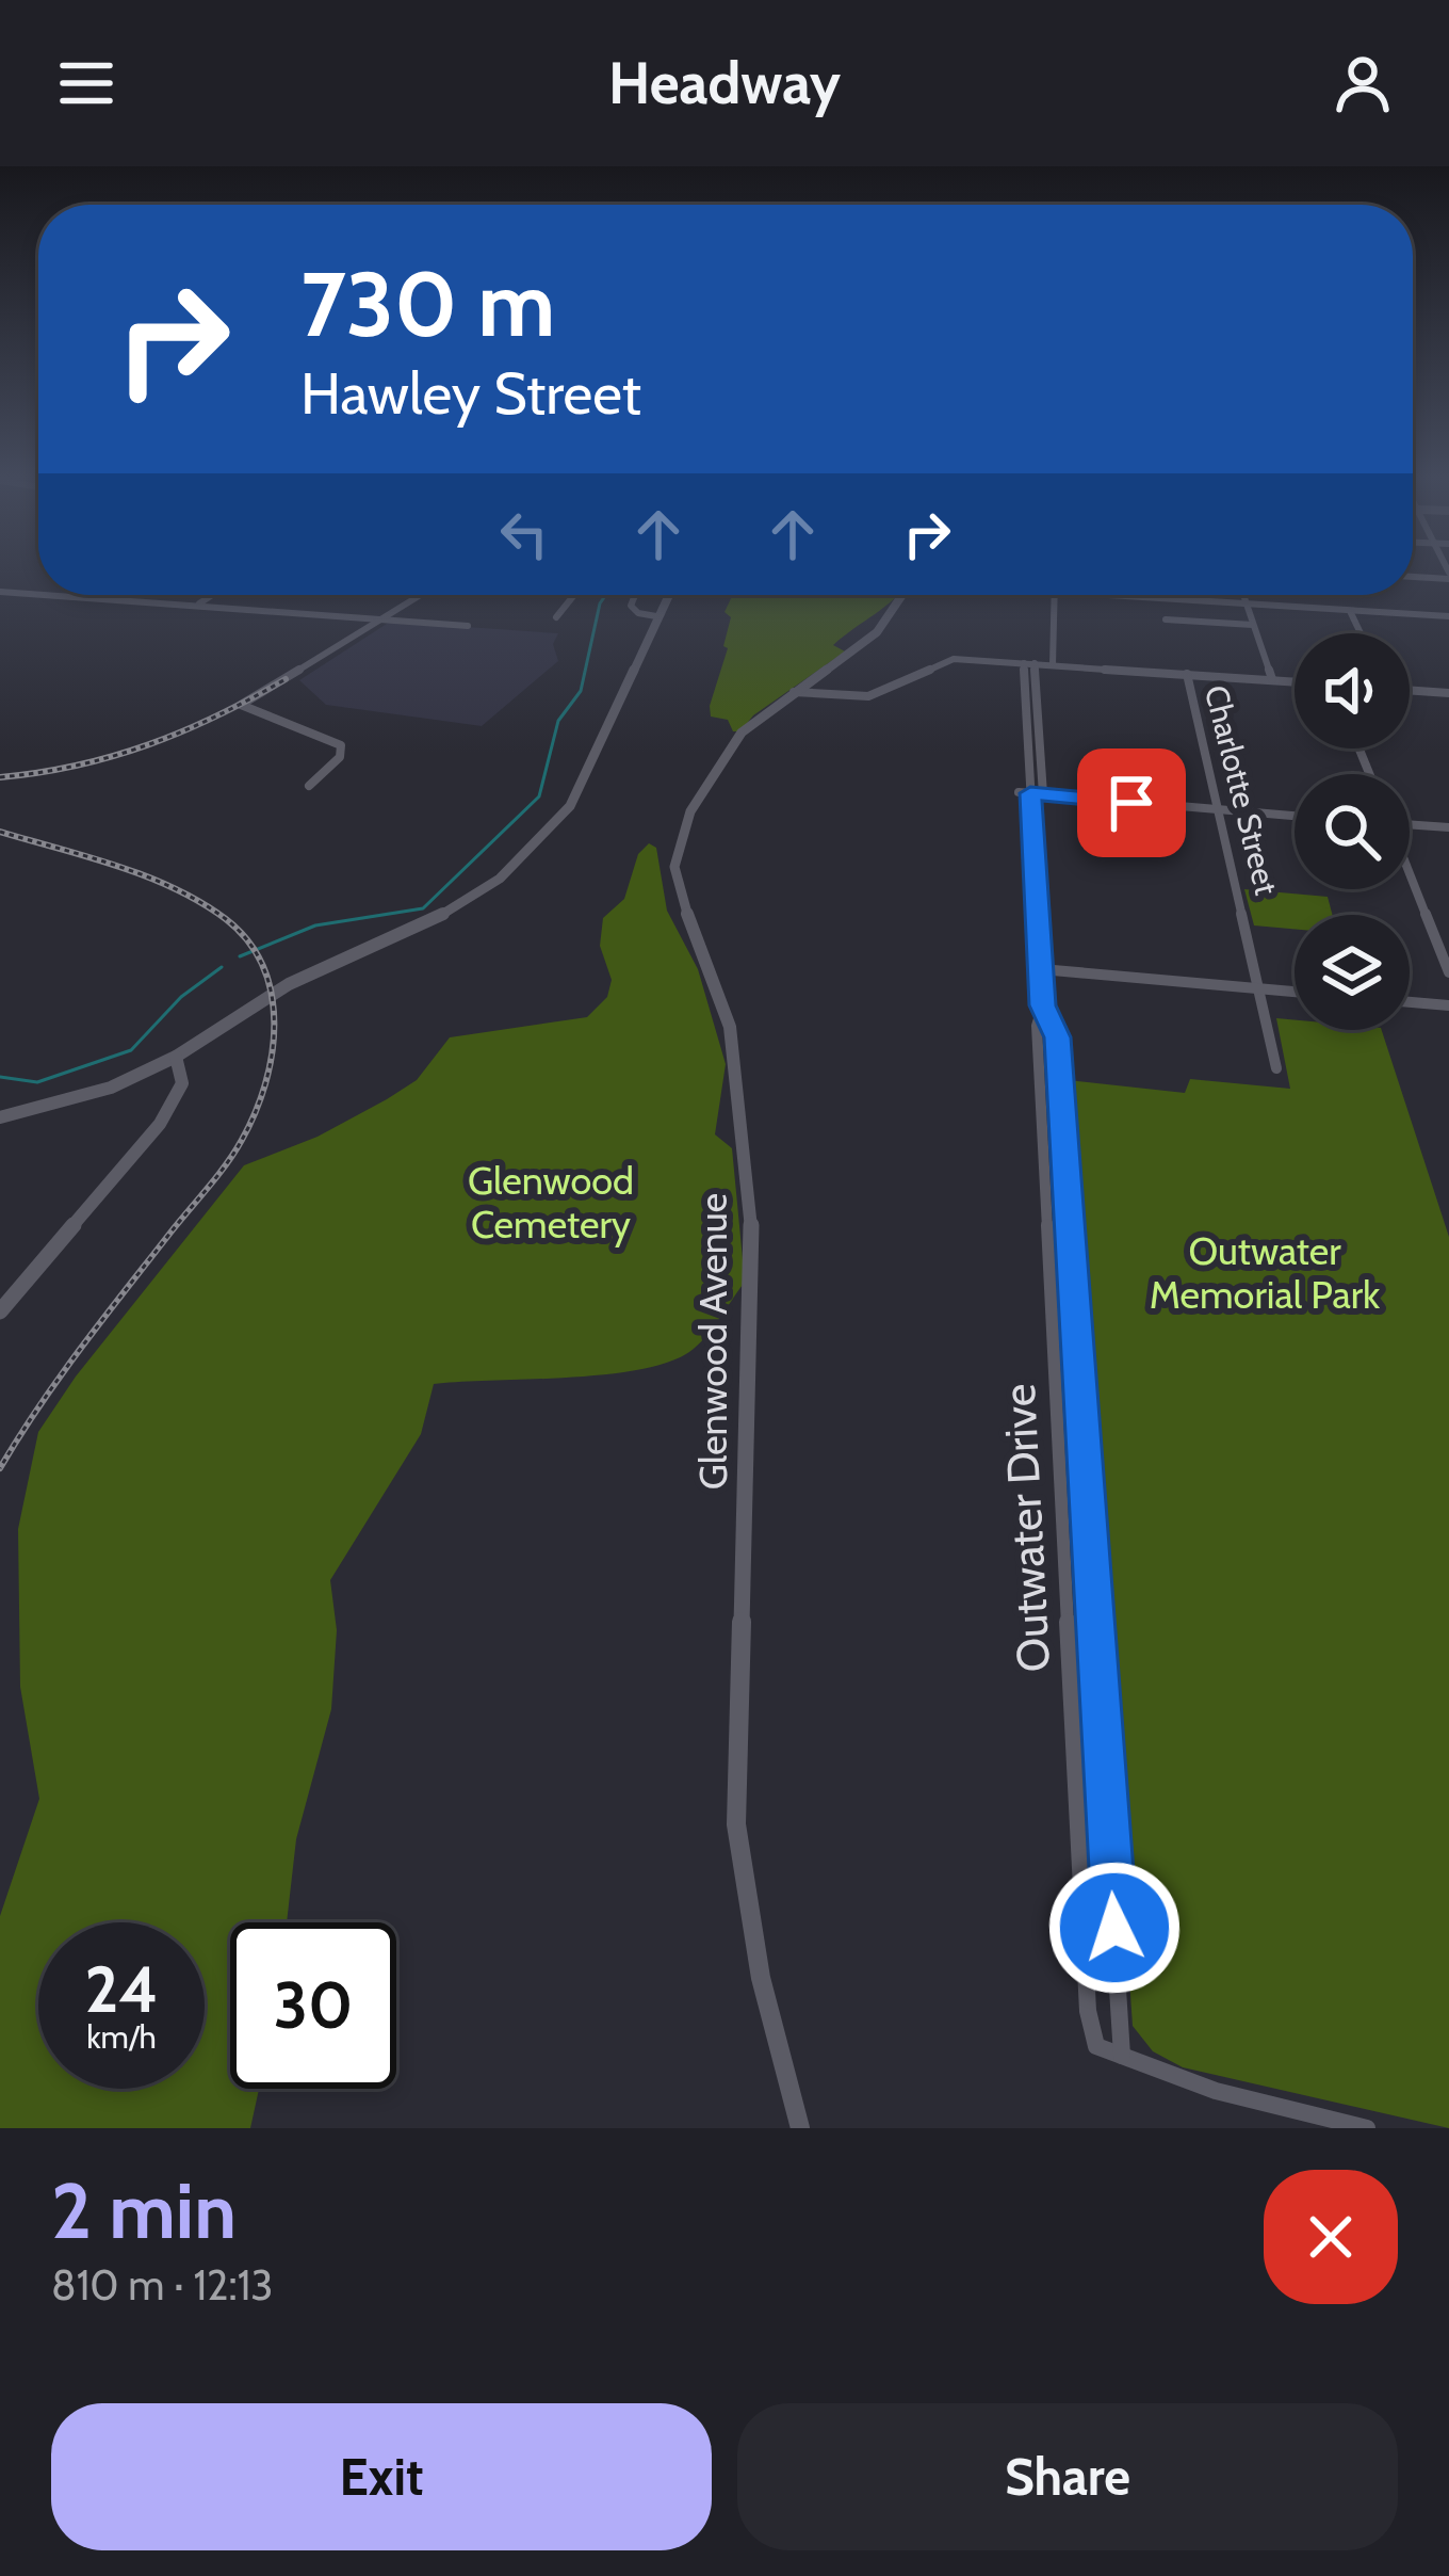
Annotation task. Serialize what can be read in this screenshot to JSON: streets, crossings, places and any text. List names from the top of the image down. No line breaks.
{"streets":{"street":["Charlotte Street","Glenwood Avenue","Outwater Drive"]},"parks":["Glenwood Cemetery","Outwater Memorial Park"],"page":{"header":"Headway","turn":["730 m","Hawley Street"],"speed":"24 km/h","limit":"30","heading":["2 min","810 m · 12:13"],"buttons":["Exit","Share"]}}
